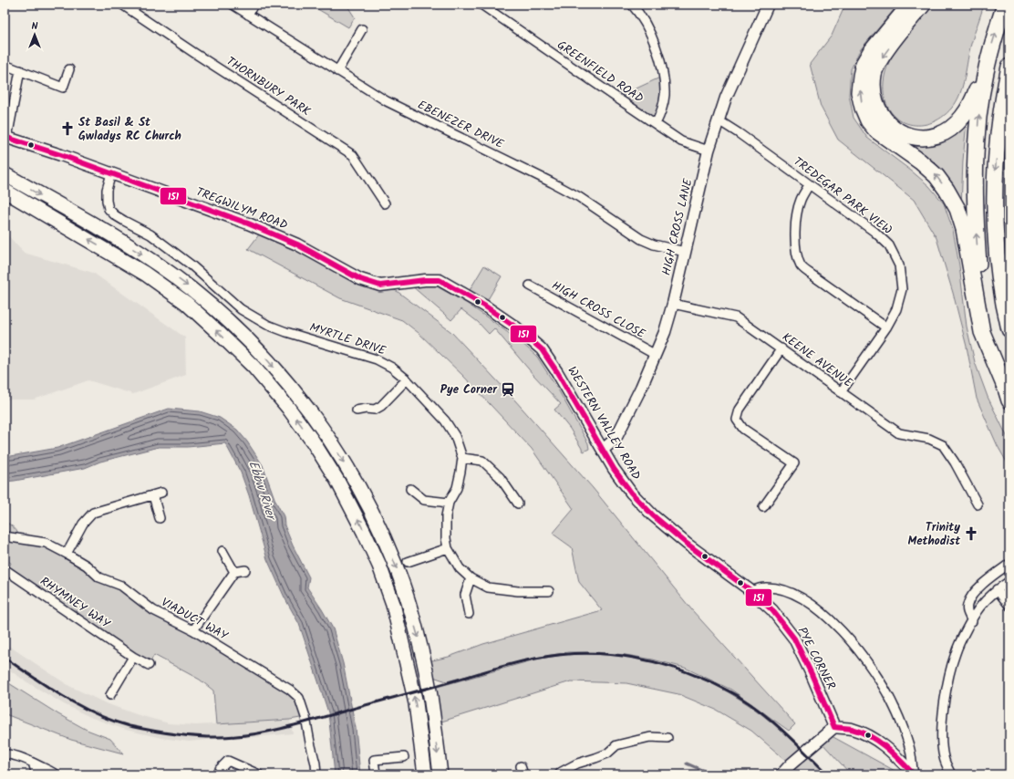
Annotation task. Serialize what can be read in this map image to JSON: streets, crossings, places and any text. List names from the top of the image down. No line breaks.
{"streets":{"street":["GREENFIELD ROAD","THORNBURY PARK","EBENEZER DRIVE","TREDEGAR PARK VIEW","TREGWILYM ROAD","HIGH CROSS LANE","HIGH CROSS CLOSE","MYRTLE DRIVE","KEENE AVENUE","WESTERN VALLEY ROAD","RHYMNEY WAY","VIADUCT WAY","PYE CORNER"]},"crossings":[["GREENFIELD ROAD","HIGH CROSS LANE"],["EBENEZER DRIVE","HIGH CROSS LANE"],["TREDEGAR PARK VIEW","HIGH CROSS LANE"],["TREDEGAR PARK VIEW","KEENE AVENUE"],["TREGWILYM ROAD","MYRTLE DRIVE"],["TREGWILYM ROAD","WESTERN VALLEY ROAD"],["HIGH CROSS LANE","HIGH CROSS CLOSE"],["HIGH CROSS LANE","KEENE AVENUE"],["HIGH CROSS LANE","WESTERN VALLEY ROAD"],["WESTERN VALLEY ROAD","PYE CORNER"]],"water":["Ebbw River"],"places":{"church":["St Basil & St Gwladys RC Church","Trinity Methodist"],"station":["Pye Corner"]},"lines":["transit line 151"],"north":"top"}
